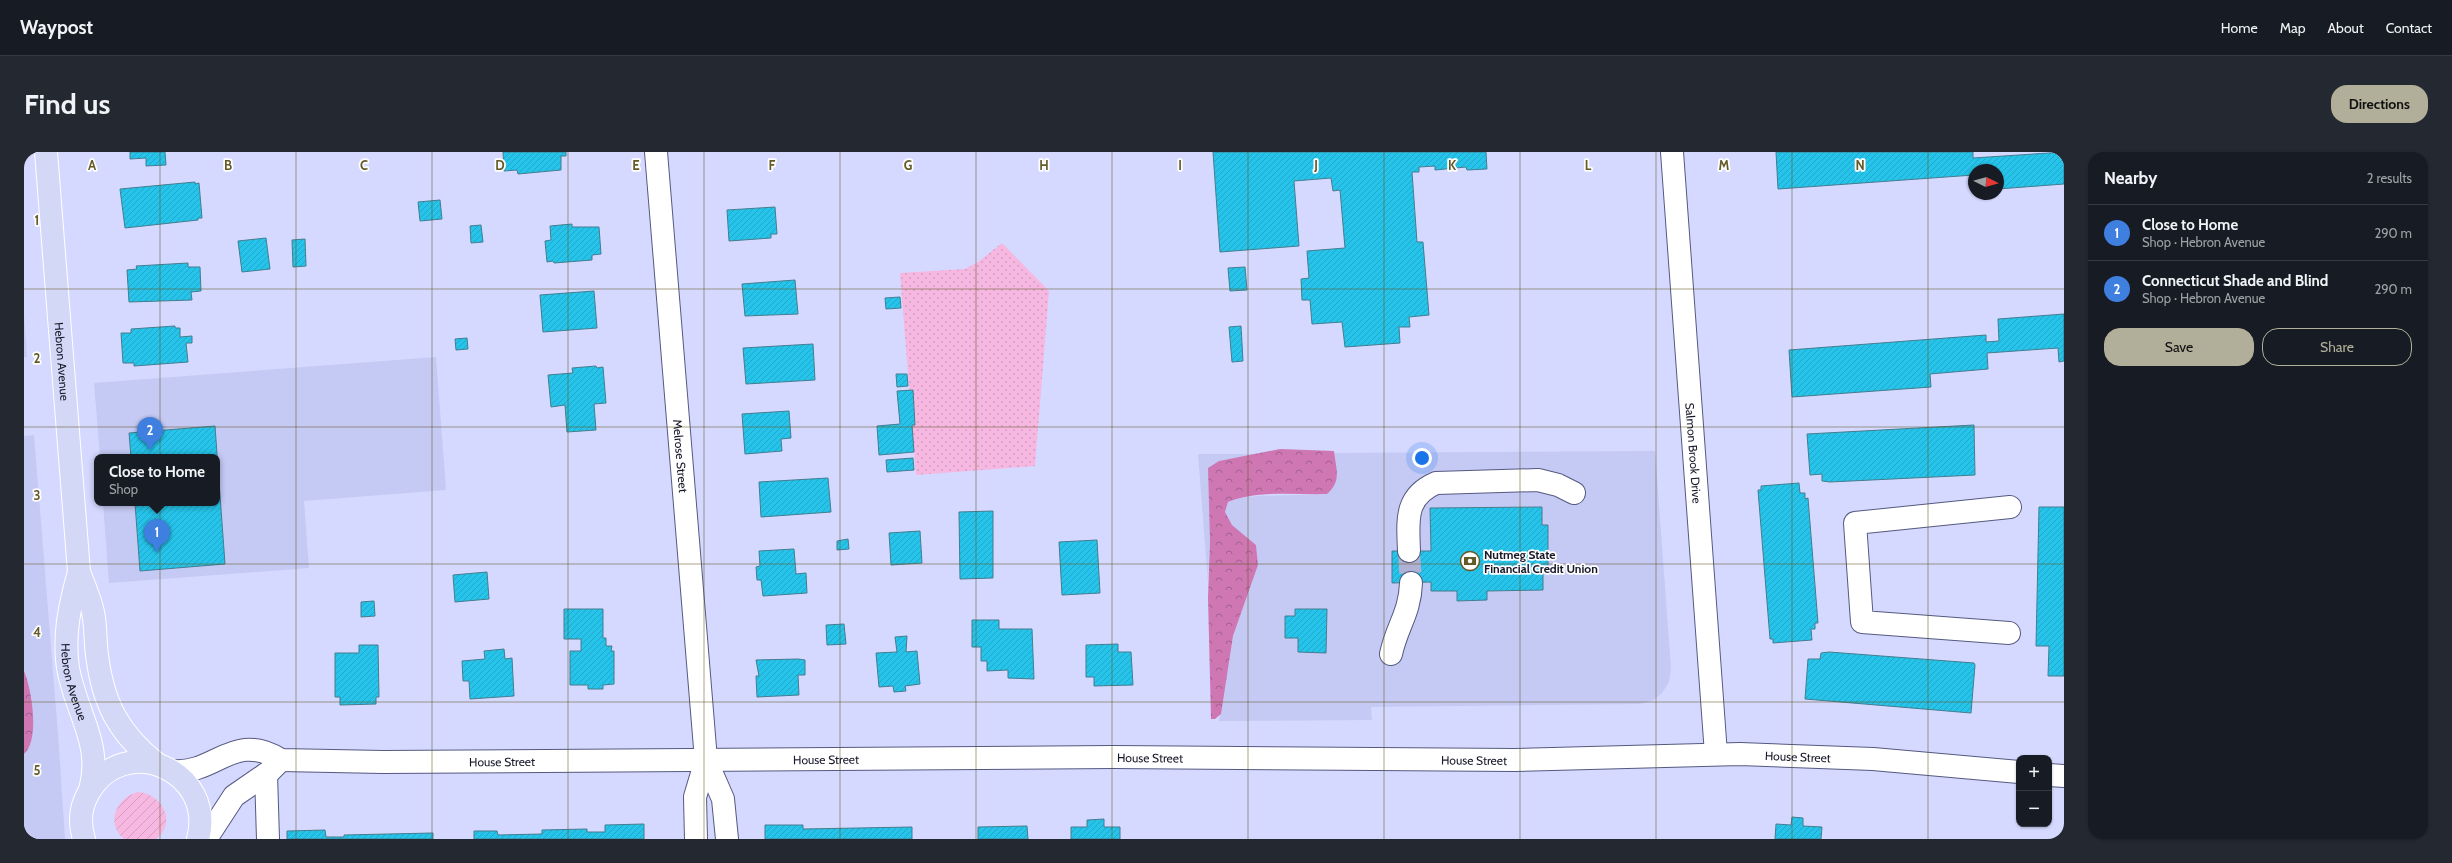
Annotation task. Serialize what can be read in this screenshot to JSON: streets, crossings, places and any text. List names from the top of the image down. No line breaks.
{"streets":{"main road":["Hebron Avenue"],"street":["Salmon Brook Drive","Melrose Street","House Street"]},"crossings":[["Hebron Avenue","House Street"],["Salmon Brook Drive","House Street"],["Melrose Street","House Street"]],"places":{"bank":["Nutmeg State Financial Credit Union"]},"north":"right","page":{"header":"Waypost","nav":["Home","Map","About","Contact"],"buttons":["Directions",["Save","Share"]],"title":"Find us","heading":["Nearby","2 results"],"list":[{"mark":"1","name":"Close to Home","note":"Shop · Hebron Avenue","value":"290 m"},{"mark":"2","name":"Connecticut Shade and Blind","note":"Shop · Hebron Avenue","value":"290 m"}],"pins":["2","1"],"popup":["Close to Home","Shop"],"map_buttons":["+","−"]},"grid":{"columns":["A","B","C","D","E","F","G","H","I","J","K","L","M","N"],"rows":["1","2","3","4","5"]}}
